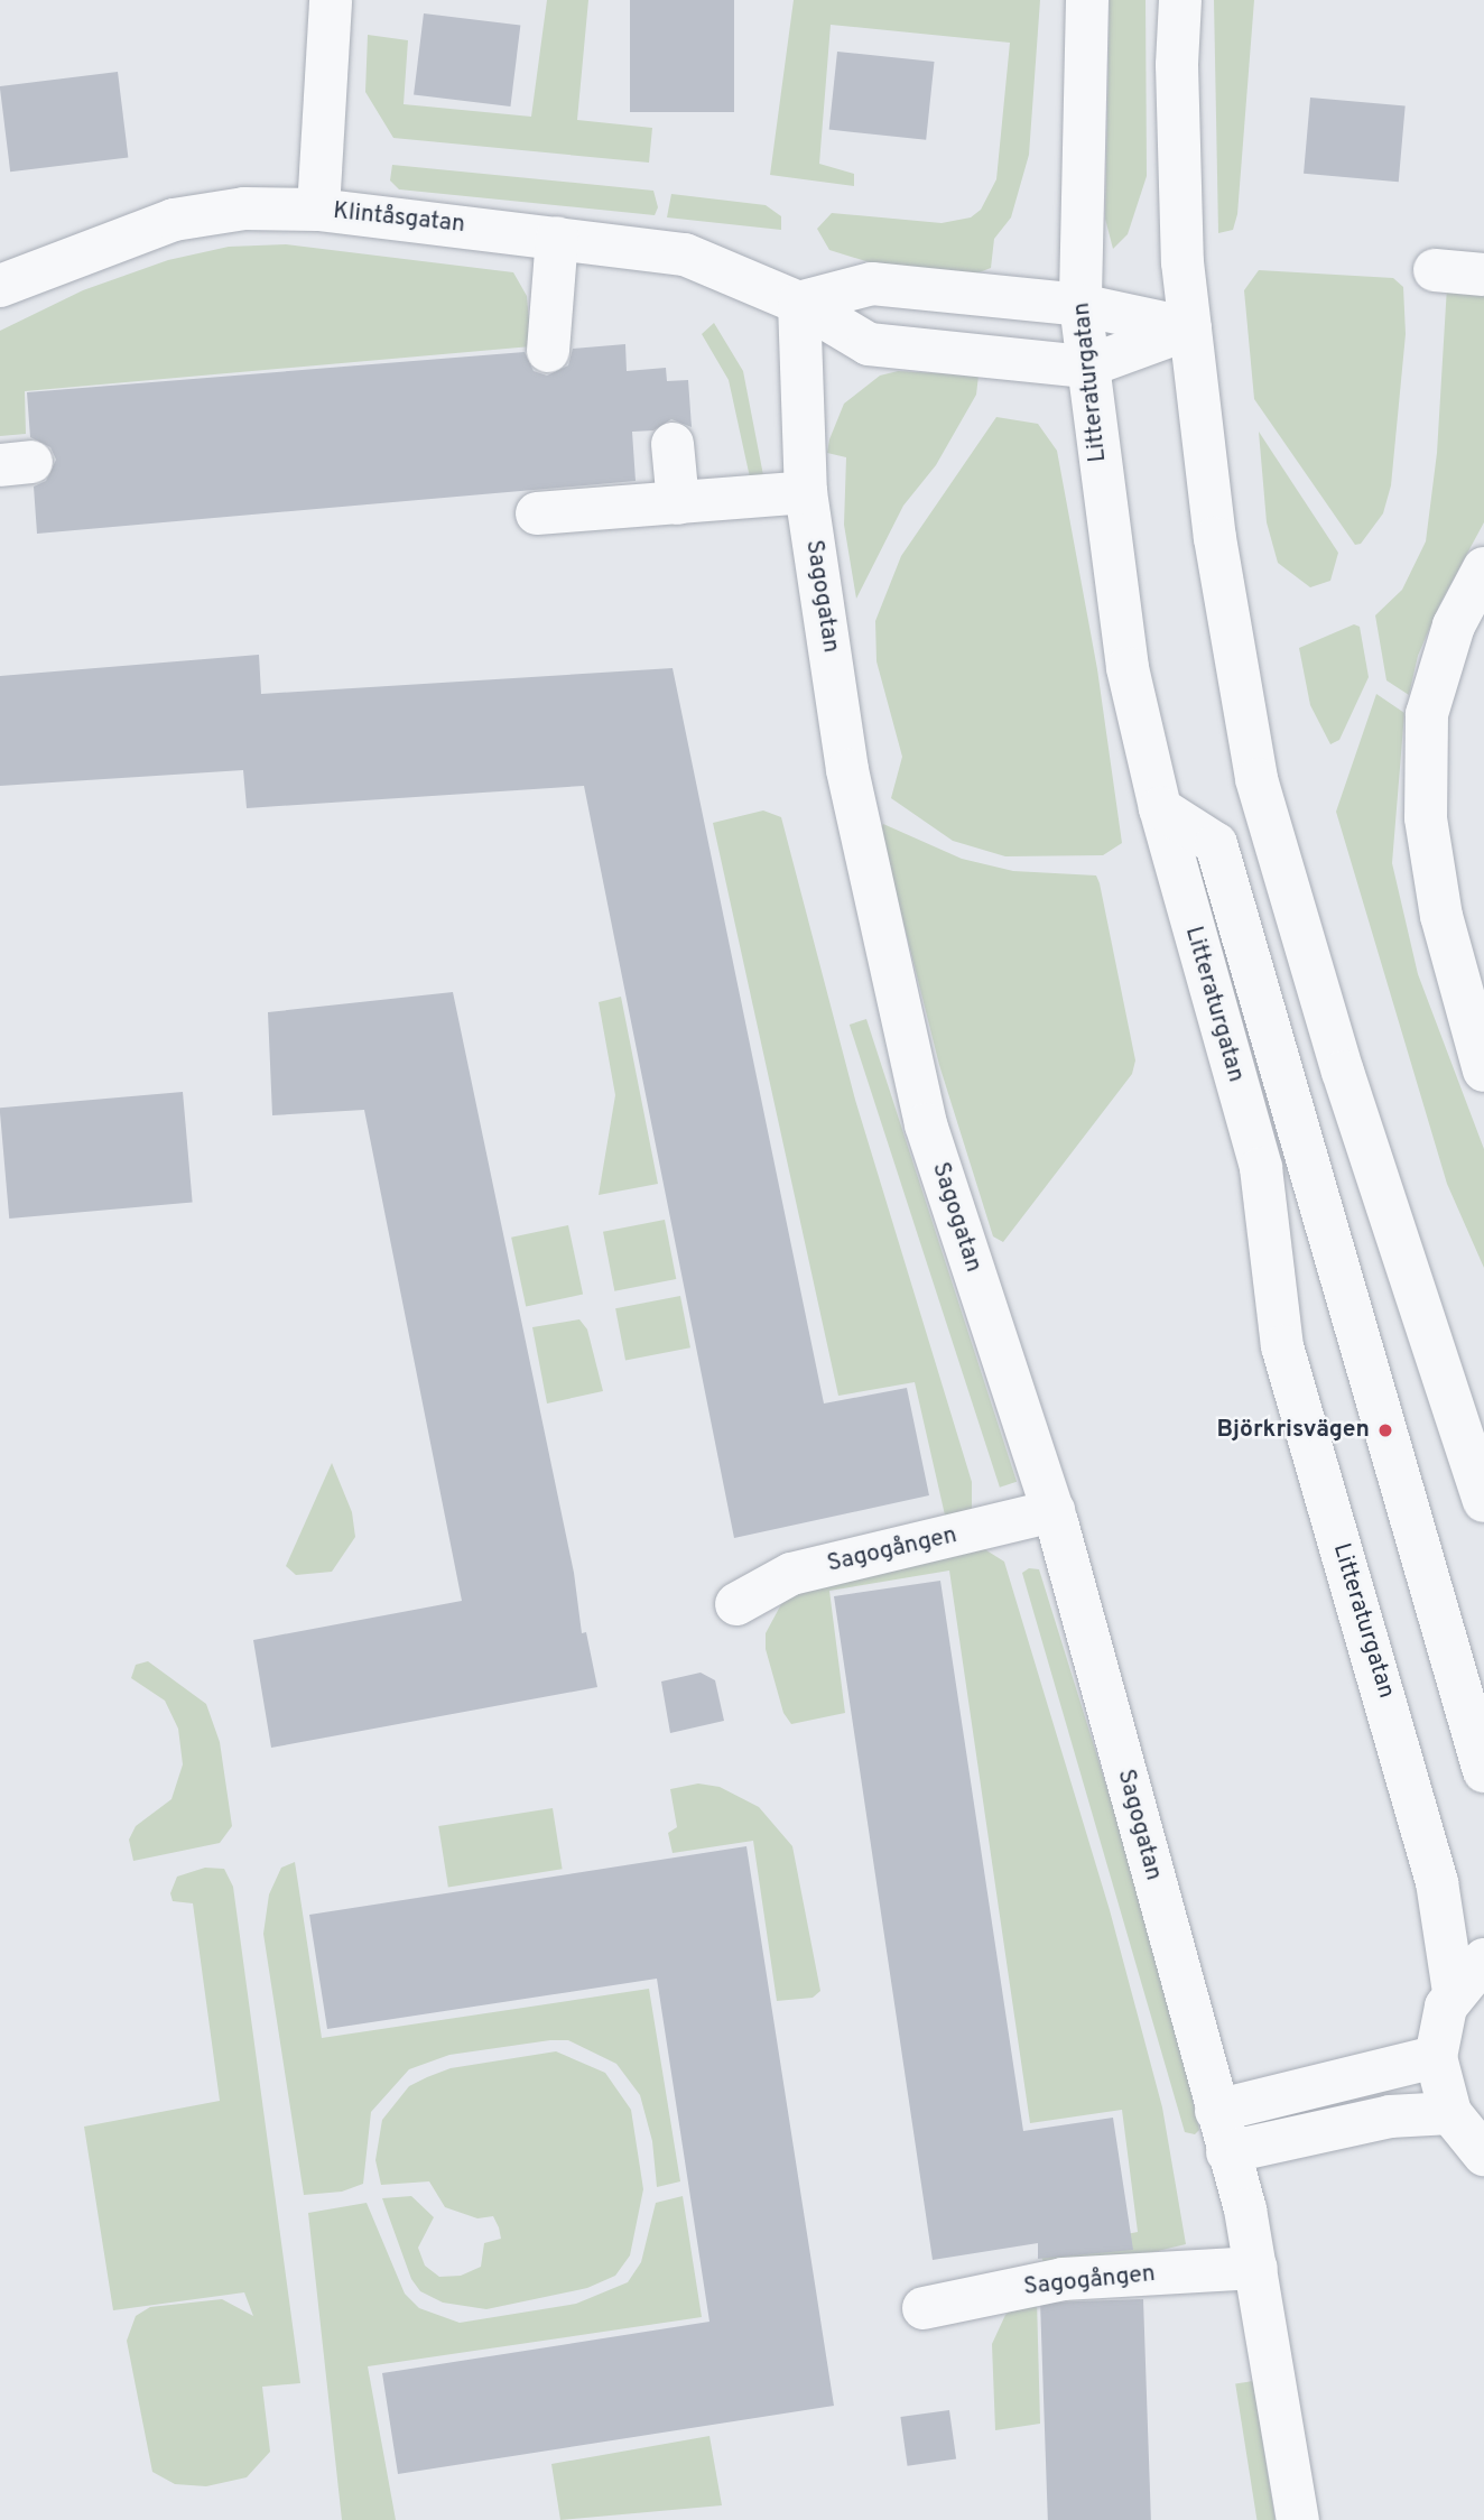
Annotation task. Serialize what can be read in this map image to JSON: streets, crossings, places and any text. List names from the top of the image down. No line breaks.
{"streets":{"street":["Klintåsgatan","Litteraturgatan","Sagogatan","Sagogången"]},"crossings":[["Klintåsgatan","Litteraturgatan"],["Klintåsgatan","Sagogatan"],["Sagogatan","Sagogången"]],"places":["Björkrisvägen"]}
